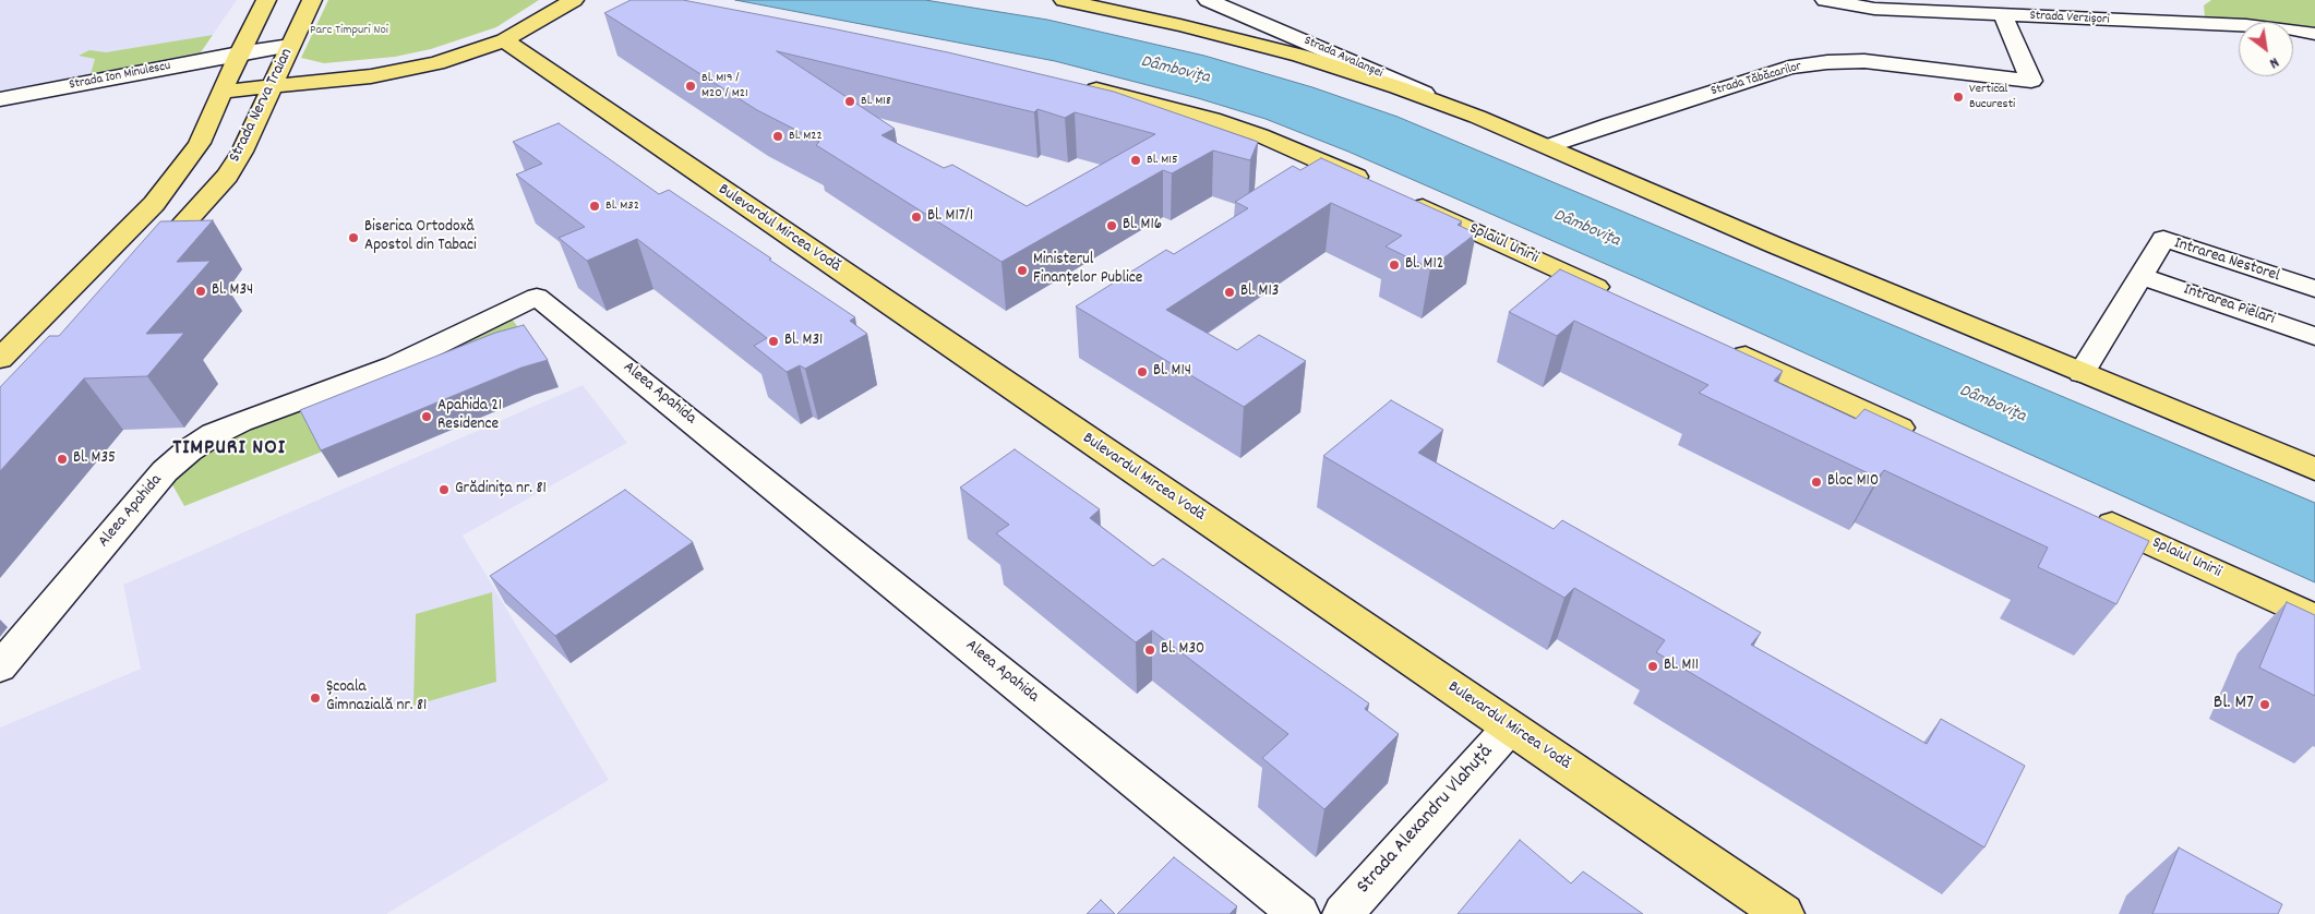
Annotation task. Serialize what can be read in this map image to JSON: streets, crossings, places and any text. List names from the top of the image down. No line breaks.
{"streets":{"main road":["Strada Nerva Traian","Bulevardul Mircea Vodă","Splaiul Unirii"],"street":["Strada Verzișori","Strada Avalanșei","Strada Ion Minulescu","Strada Tăbăcarilor","Intrarea Nestorel","Intrarea Pielari","Aleea Apahida","Strada Alexandru Vlahuță"]},"crossings":[["Strada Verzișori","Strada Tăbăcarilor"],["Strada Ion Minulescu","Strada Nerva Traian"],["Bulevardul Mircea Vodă","Strada Alexandru Vlahuță"],["Intrarea Nestorel","Intrarea Pielari"]],"districts":["TIMPURI NOI"],"water":["Dâmbovița"],"parks":["Parc Timpuri Noi"],"places":["Bl. M19 / M20 / M21","Vertical Bucuresti","Bl. M18","Bl. M22","Bl. M15","Bl. M32","Bl. M17/1","Bl. M16","Biserica Ortodoxă Apostol din Tabaci","Bl. M12","Ministerul Finanțelor Publice","Bl. M34","Bl. M13","Bl. M31","Bl. M14","Apahida 21 Residence","Bl. M35","Bloc M10","Grădinița nr. 81","Bl. M30","Bl. M11","Școala Gimnazială nr. 81","Bl. M7"],"north":"bottom right"}
